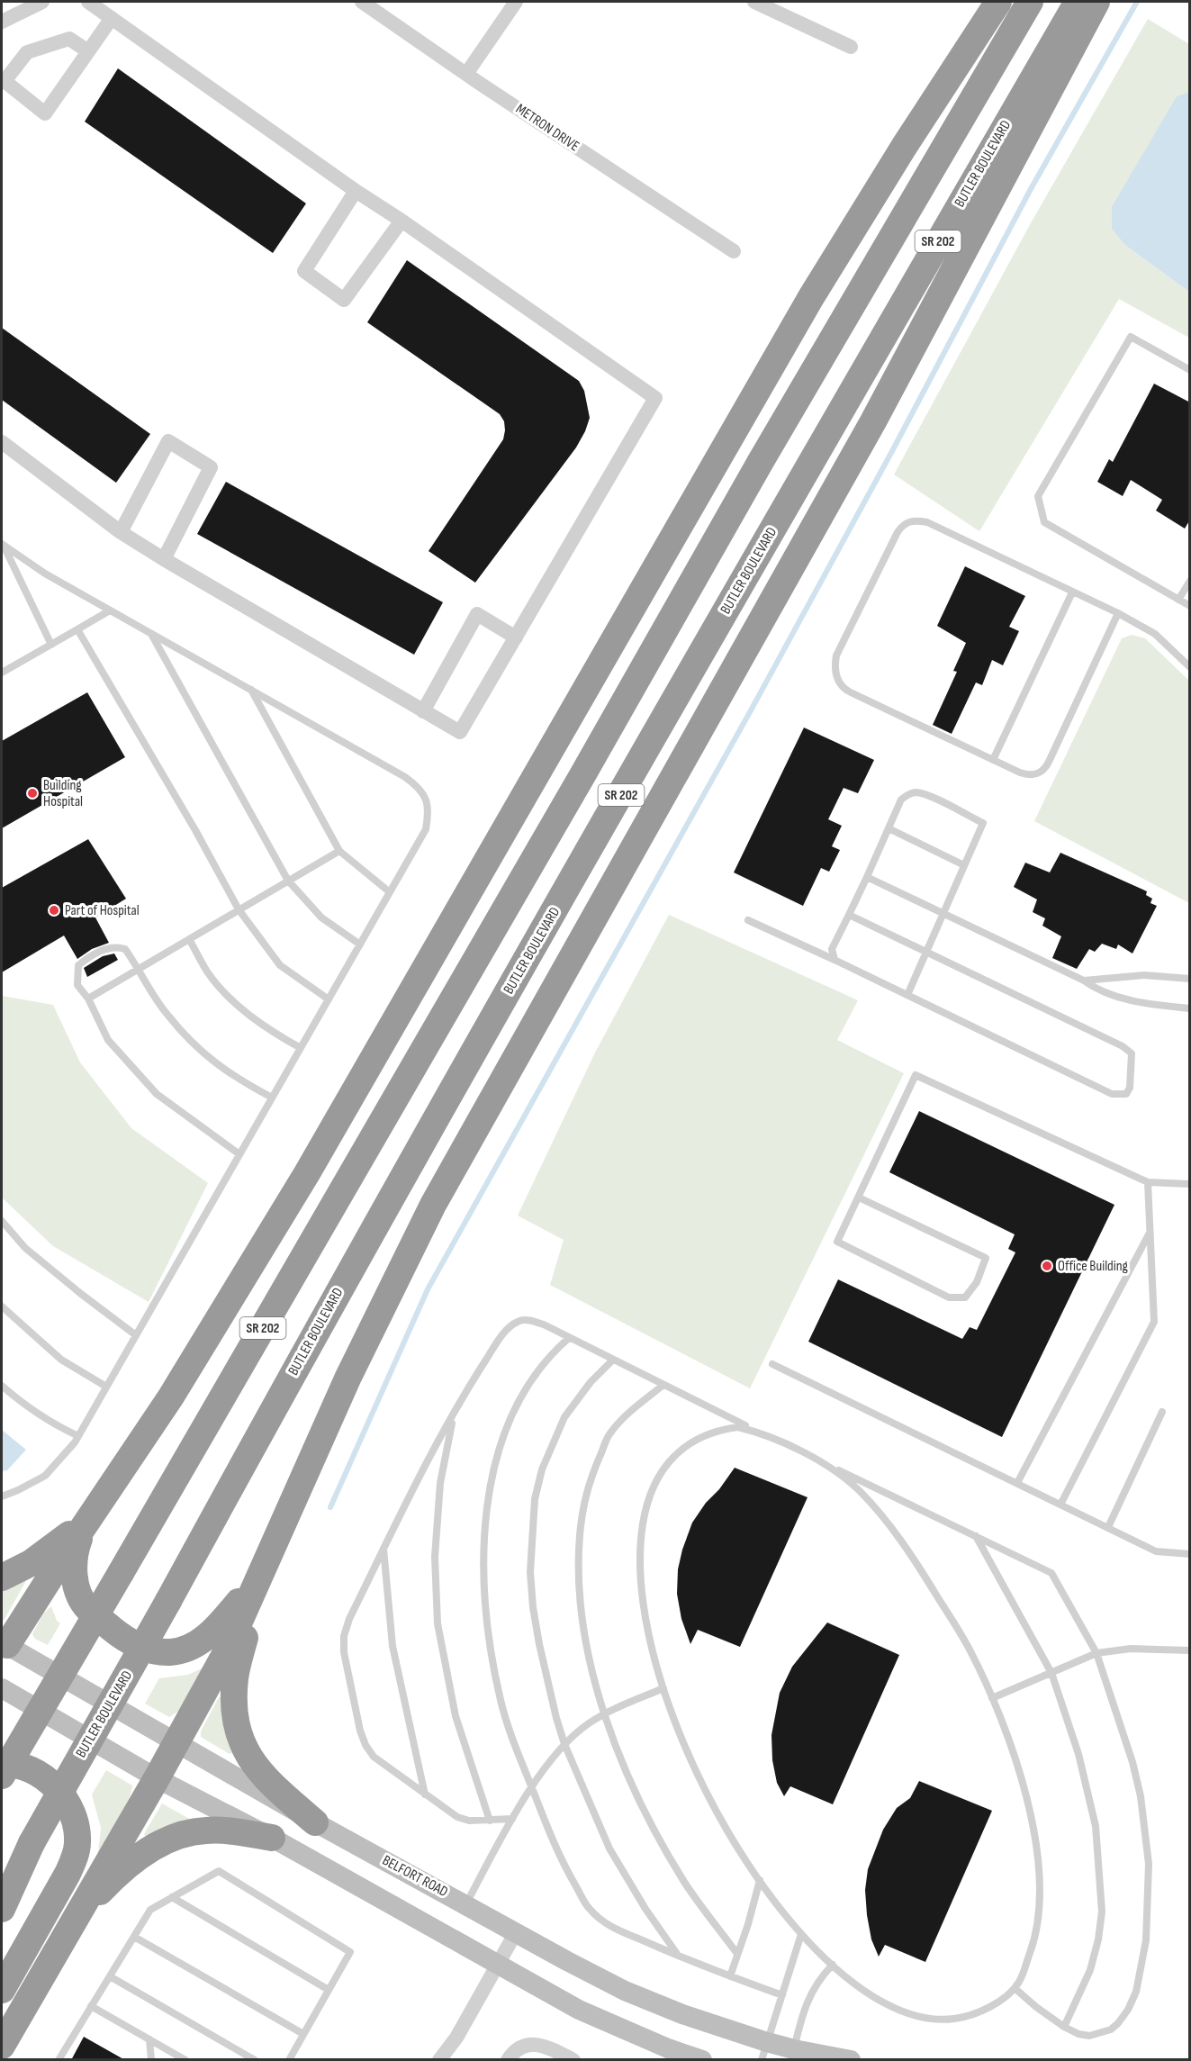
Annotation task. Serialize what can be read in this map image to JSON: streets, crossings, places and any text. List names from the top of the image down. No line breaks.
{"streets":{"highway":["BUTLER BOULEVARD","SR 202"],"main road":["BELFORT ROAD"],"street":["METRON DRIVE"]},"places":["Building Hospital","Part of Hospital","Office Building"]}
